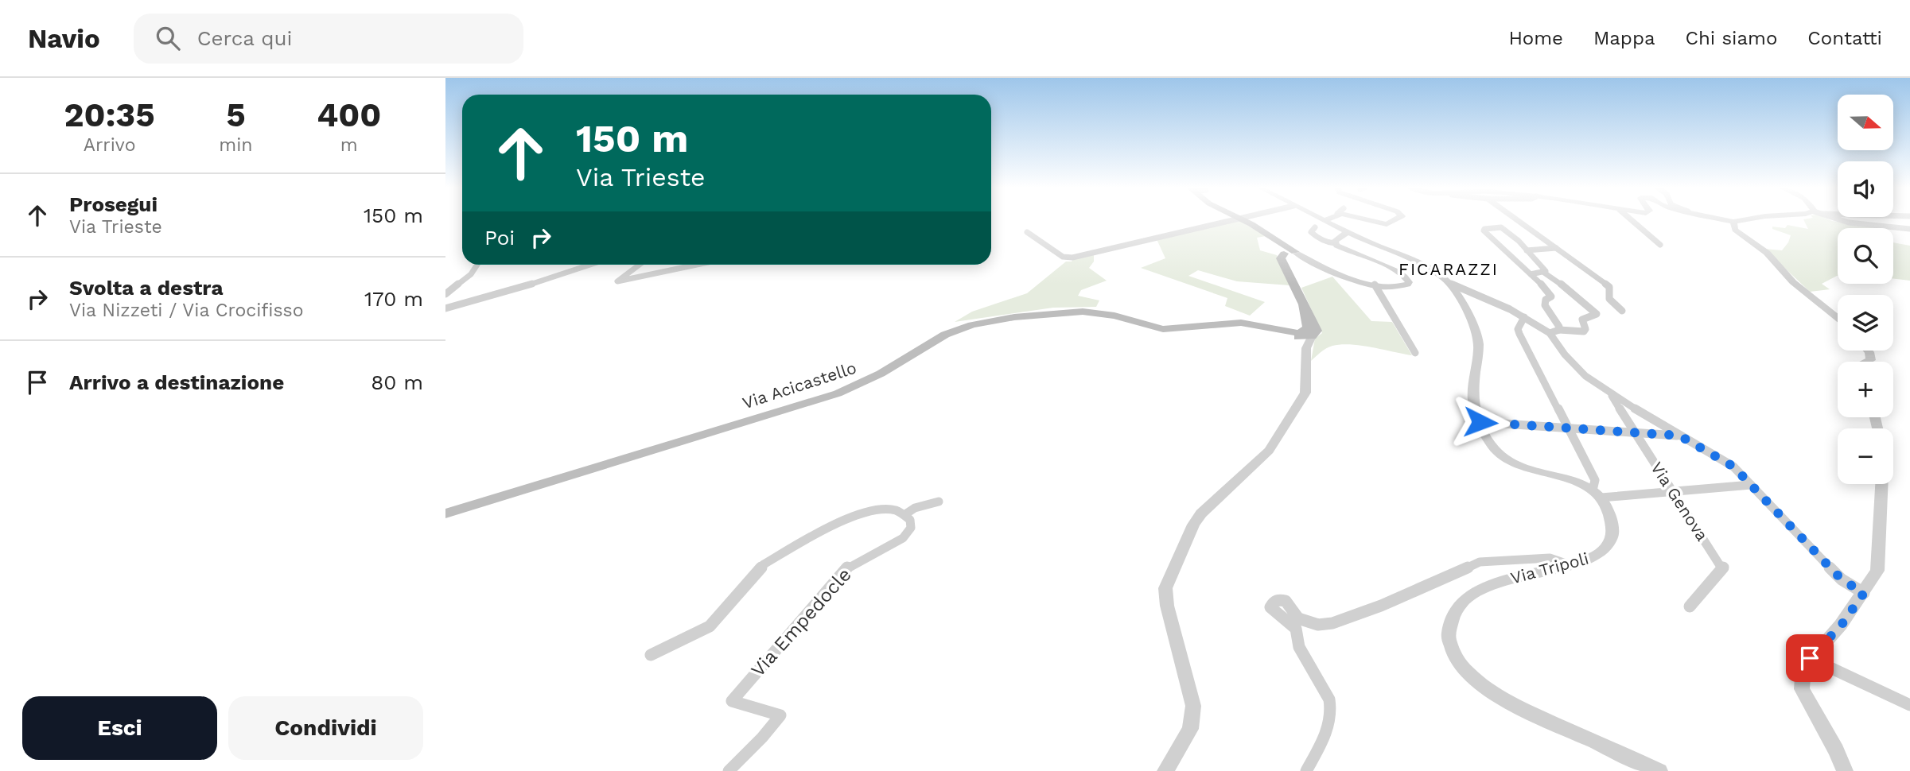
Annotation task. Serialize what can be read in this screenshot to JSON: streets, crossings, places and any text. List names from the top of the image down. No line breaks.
{"streets":{"main road":["Via Acicastello"],"street":["Via Genova","Via Tripoli","Via Empedocle"]},"districts":["FICARAZZI"],"north":"right","page":{"header":"Navio","search":"Cerca qui","nav":["Home","Mappa","Chi siamo","Contatti"],"eta":["20:35","Arrivo","5","min","400","m"],"map_buttons":["+","−"],"turn":["150 m","Via Trieste"],"list":[{"name":"Prosegui","note":"Via Trieste","value":"150 m"},{"name":"Svolta a destra","note":"Via Nizzeti / Via Crocifisso","value":"170 m"},{"name":"Arrivo a destinazione","value":"80 m"}],"then":"Poi","buttons":["Esci","Condividi"]}}
